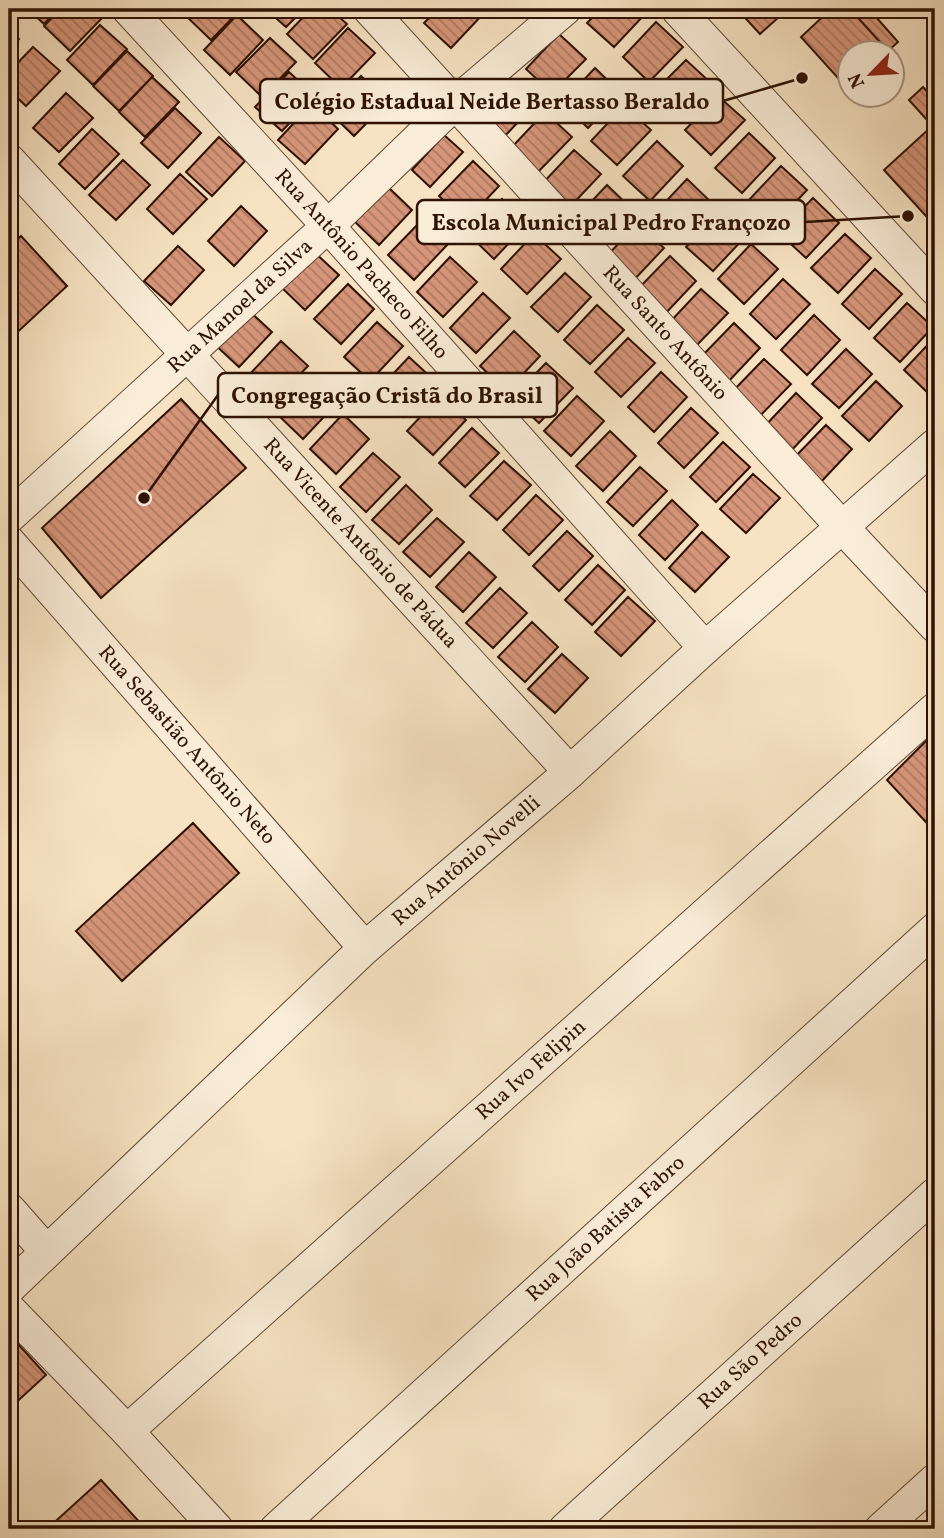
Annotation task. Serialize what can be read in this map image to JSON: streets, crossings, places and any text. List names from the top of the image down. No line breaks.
{"streets":{"street":["Rua Antônio Pacheco Filho","Rua Manoel da Silva","Rua Santo Antônio","Rua Vicente Antônio de Pádua","Rua Sebastião Antônio Neto","Rua Antônio Novelli","Rua Ivo Felipin","Rua João Batista Fabro","Rua São Pedro"]},"crossings":[["Rua Antônio Pacheco Filho","Rua Manoel da Silva"],["Rua Antônio Pacheco Filho","Rua Antônio Novelli"],["Rua Manoel da Silva","Rua Santo Antônio"],["Rua Manoel da Silva","Rua Vicente Antônio de Pádua"],["Rua Santo Antônio","Rua Antônio Novelli"],["Rua Vicente Antônio de Pádua","Rua Antônio Novelli"],["Rua Sebastião Antônio Neto","Rua Antônio Novelli"]],"places":["Colégio Estadual Neide Bertasso Beraldo","Escola Municipal Pedro Françozo","Congregação Cristã do Brasil"],"north":"bottom left"}
